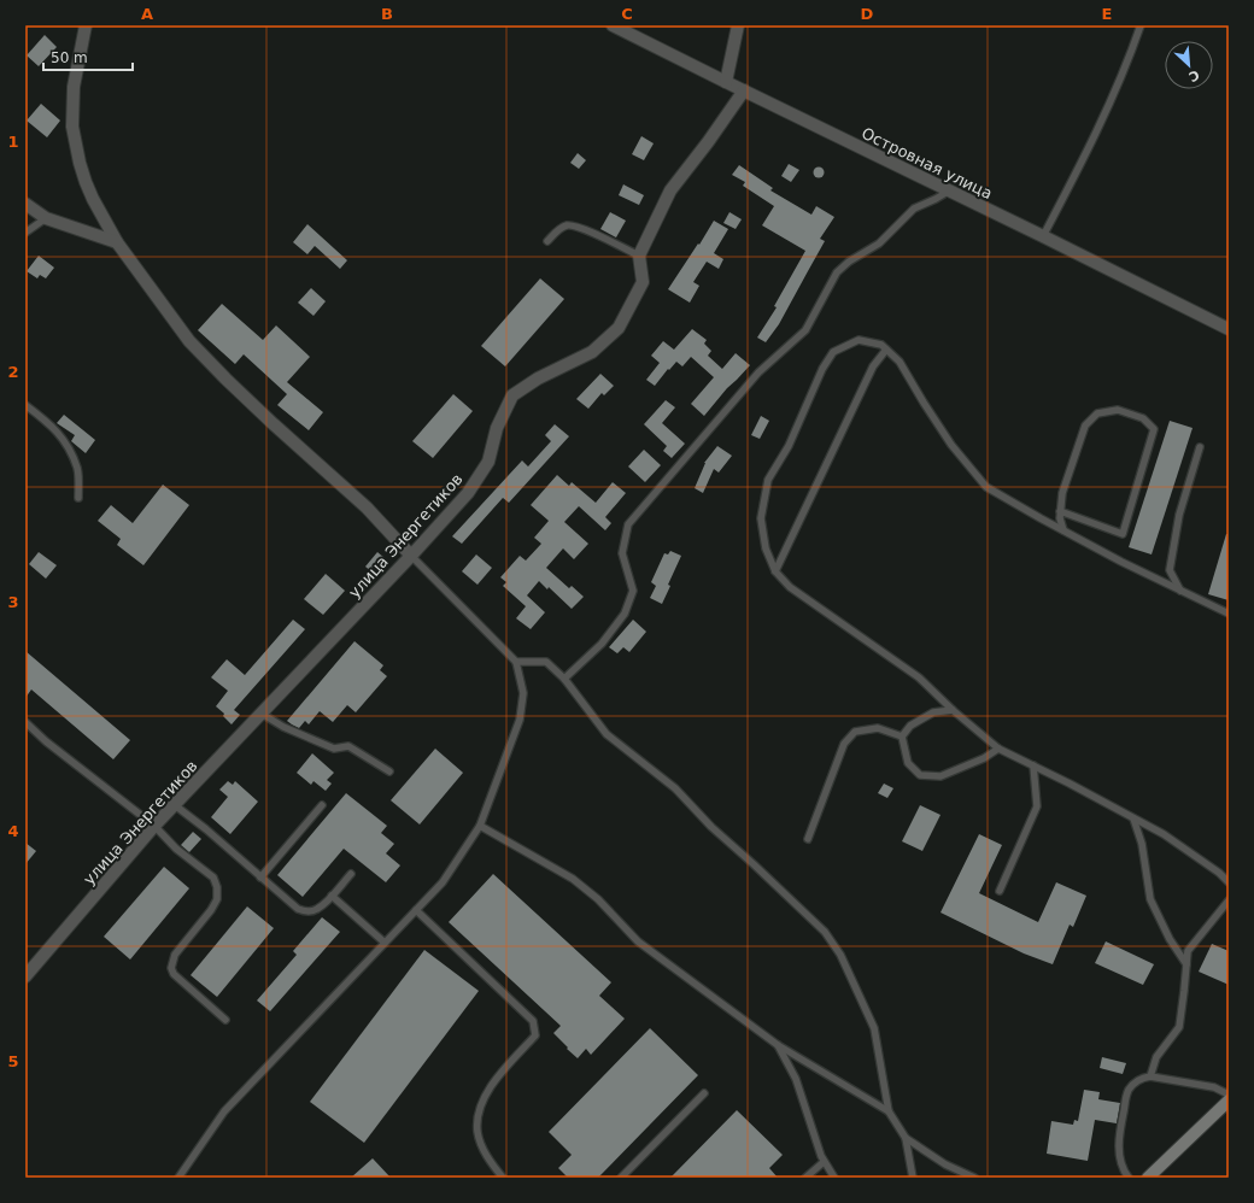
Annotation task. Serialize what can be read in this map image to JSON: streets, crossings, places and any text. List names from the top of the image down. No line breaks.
{"streets":{"street":["Островная улица","улица Энергетиков"]},"scale_bar":"50 m","north":"bottom right","grid":{"columns":["A","B","C","D","E"],"rows":["1","2","3","4","5"]}}
